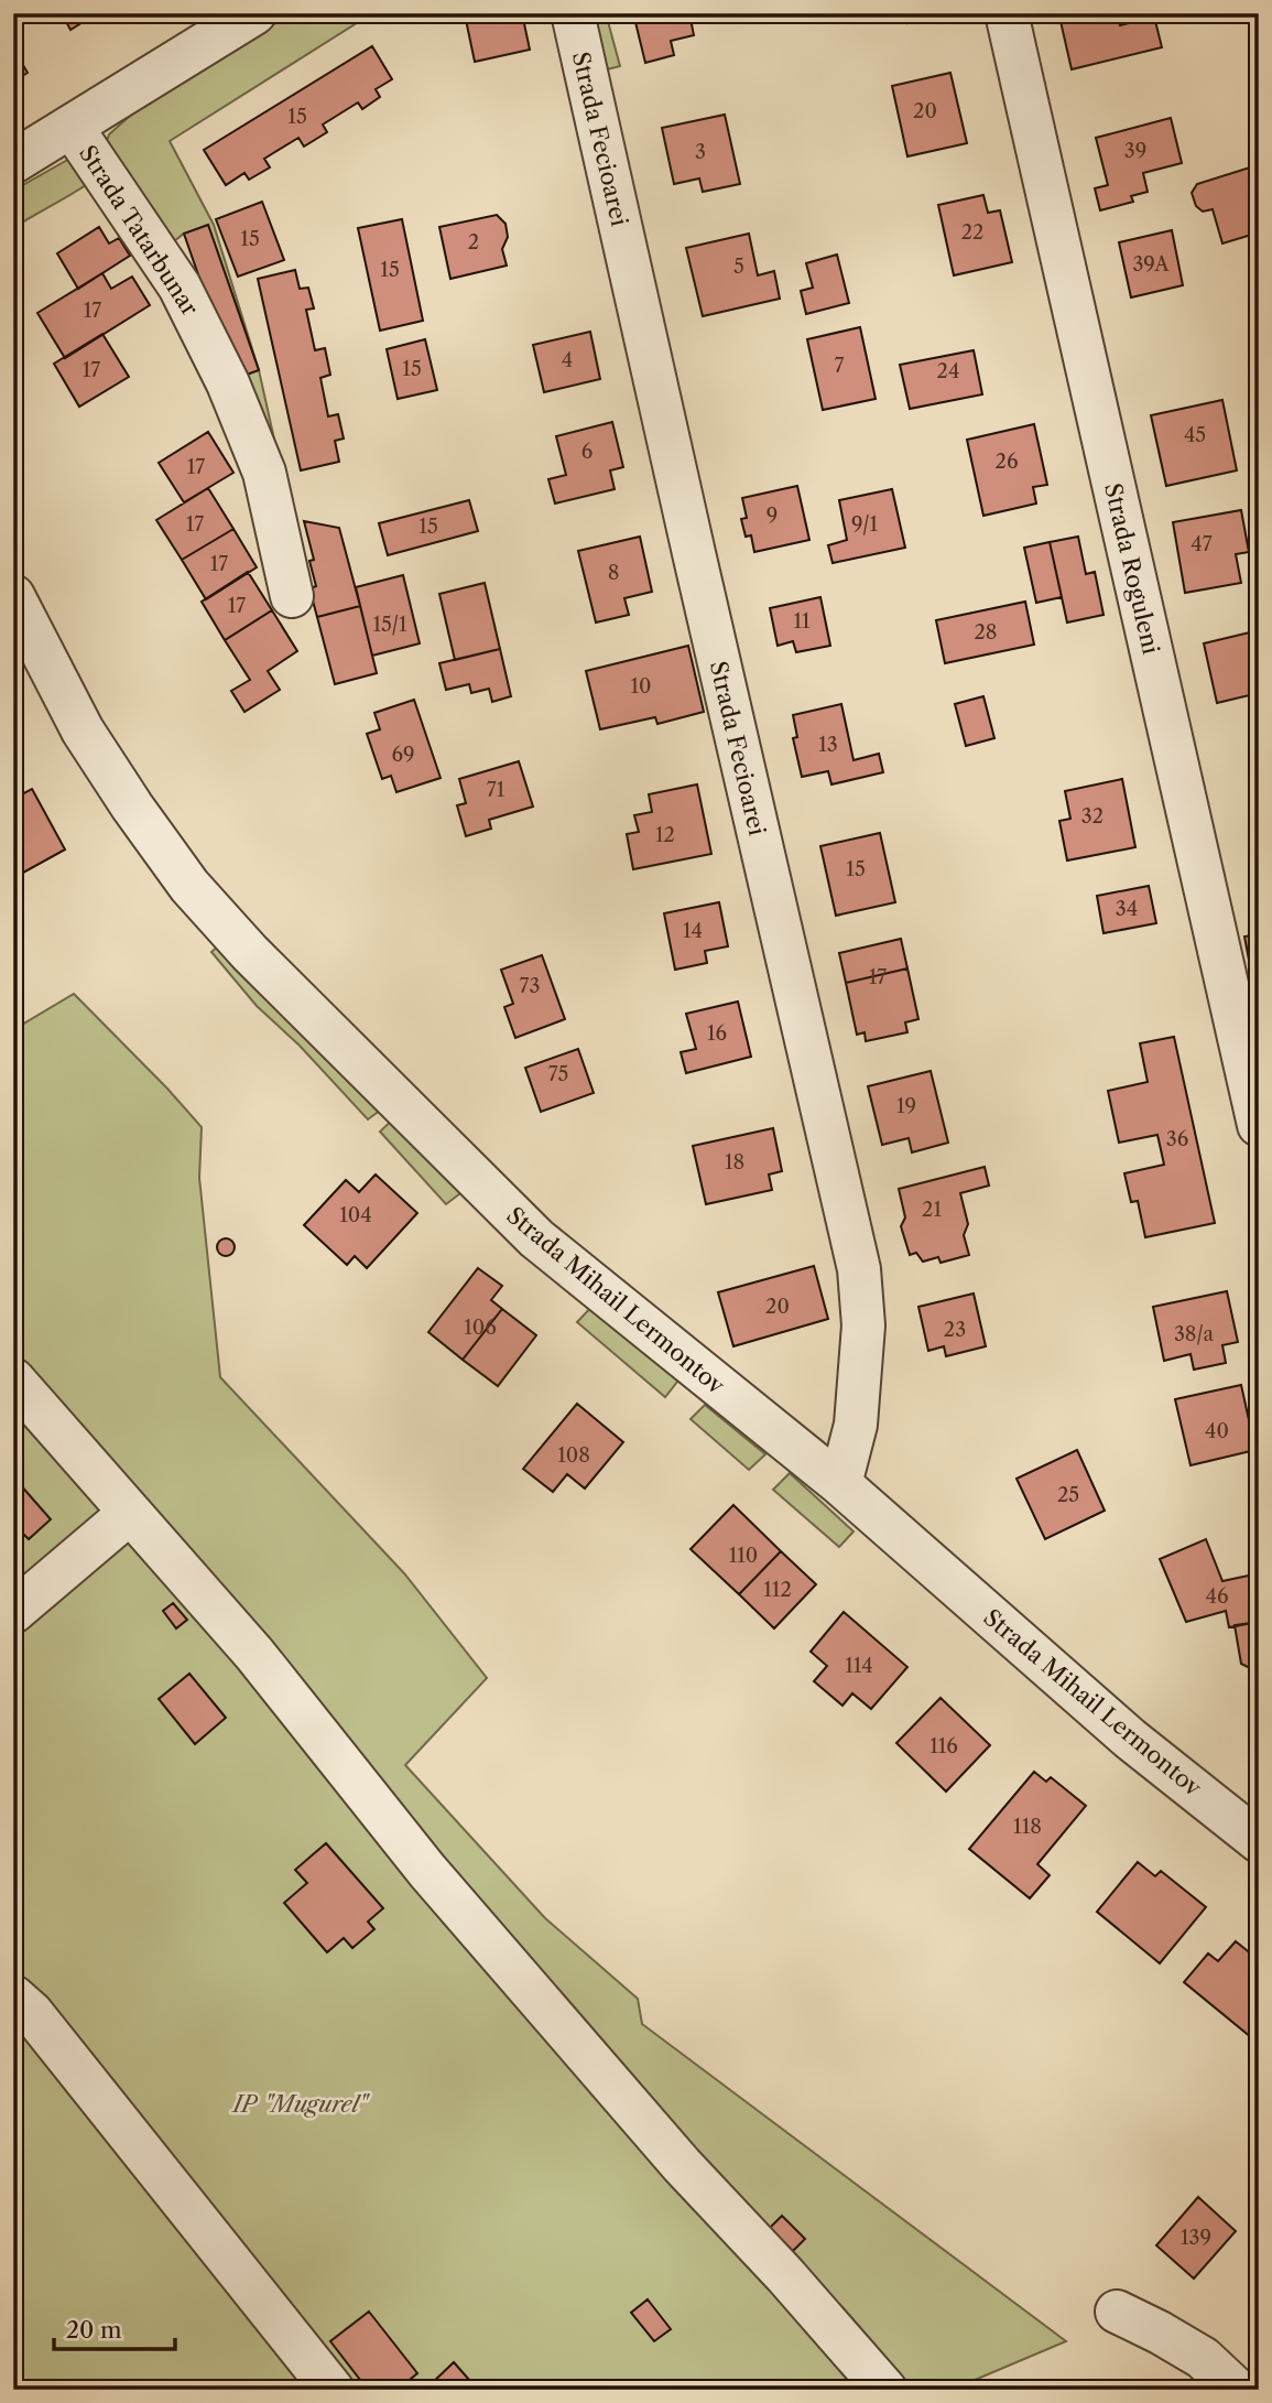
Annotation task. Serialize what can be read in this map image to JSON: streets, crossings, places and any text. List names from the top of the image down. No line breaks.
{"streets":{"street":["Strada Fecioarei","Strada Tatarbunar","Strada Roguleni","Strada Mihail Lermontov"]},"crossings":[["Strada Fecioarei","Strada Mihail Lermontov"]],"parks":["IP \"Mugurel\""],"house_numbers":["20","15","39","3","22","15","2","39A","5","15","17","4","7","15","17","24","45","6","26","17","9","17","9/1","15","47","17","8","17","11","15/1","28","10","13","69","71","32","12","15","34","14","17","73","16","75","19","36","18","21","104","20","106","23","38/a","40","108","25","110","112","46","114","116","118","139"],"scale_bar":"20 m"}
